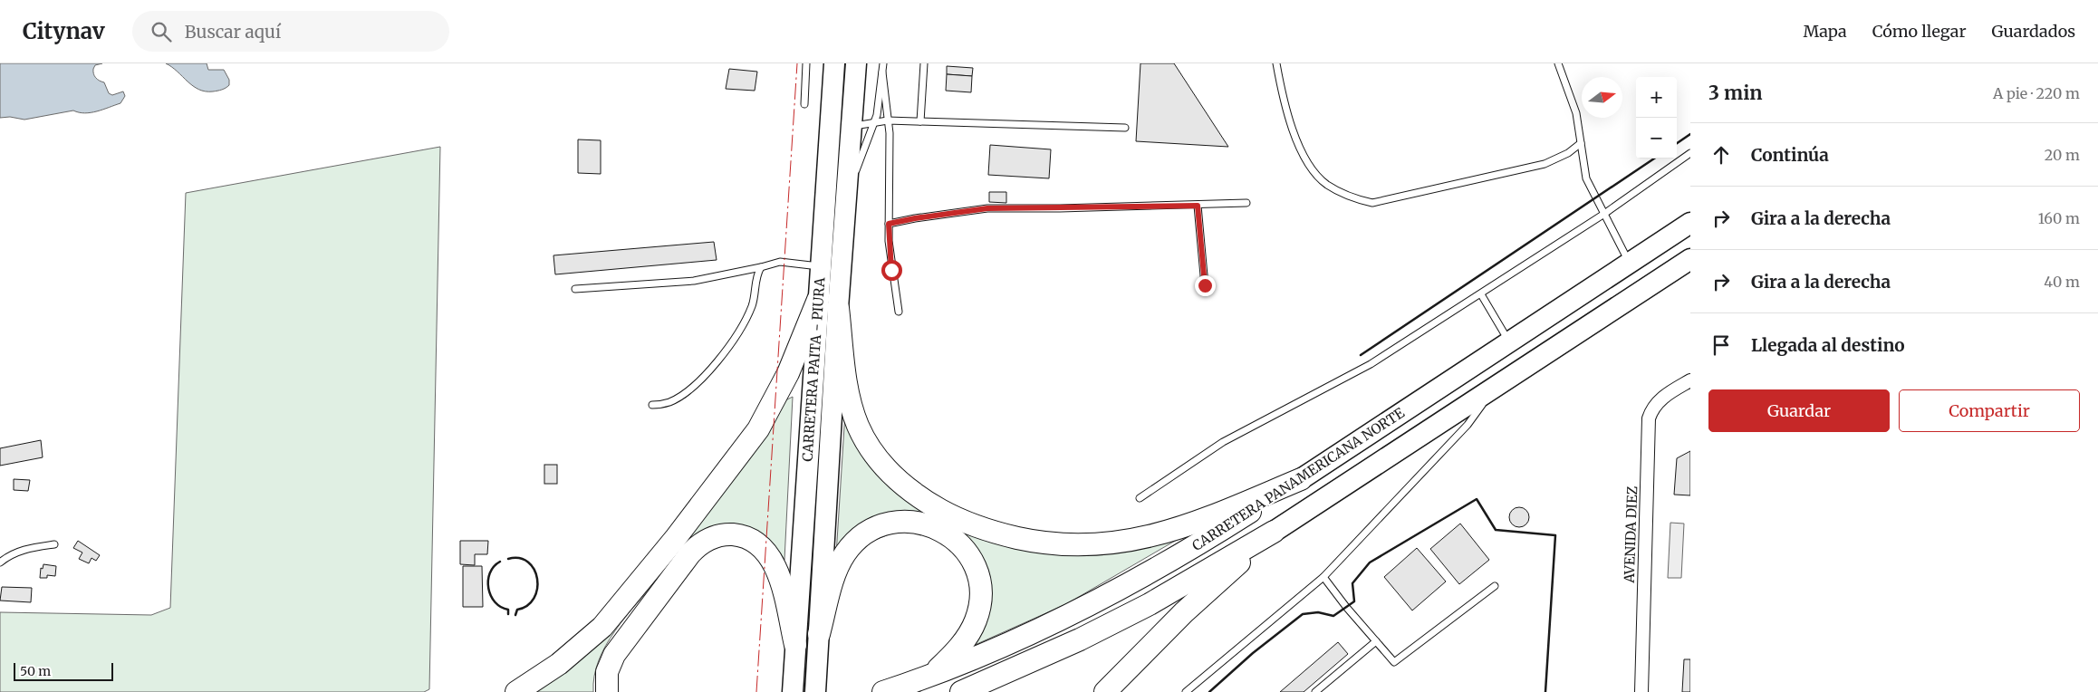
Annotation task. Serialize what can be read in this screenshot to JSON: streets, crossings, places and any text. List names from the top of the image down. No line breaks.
{"streets":{"highway":["CARRETERA PAITA - PIURA","CARRETERA PANAMERICANA NORTE"],"street":["AVENIDA DIEZ"]},"scale_bar":"50 m","north":"right","page":{"header":"Citynav","search":"Buscar aquí","nav":["Mapa","Cómo llegar","Guardados"],"heading":["3 min","A pie · 220 m"],"map_buttons":["+","−"],"list":[["Continúa","20 m"],["Gira a la derecha","160 m"],["Gira a la derecha","40 m"],"Llegada al destino"],"buttons":["Guardar","Compartir"],"scale":"50 m"}}
